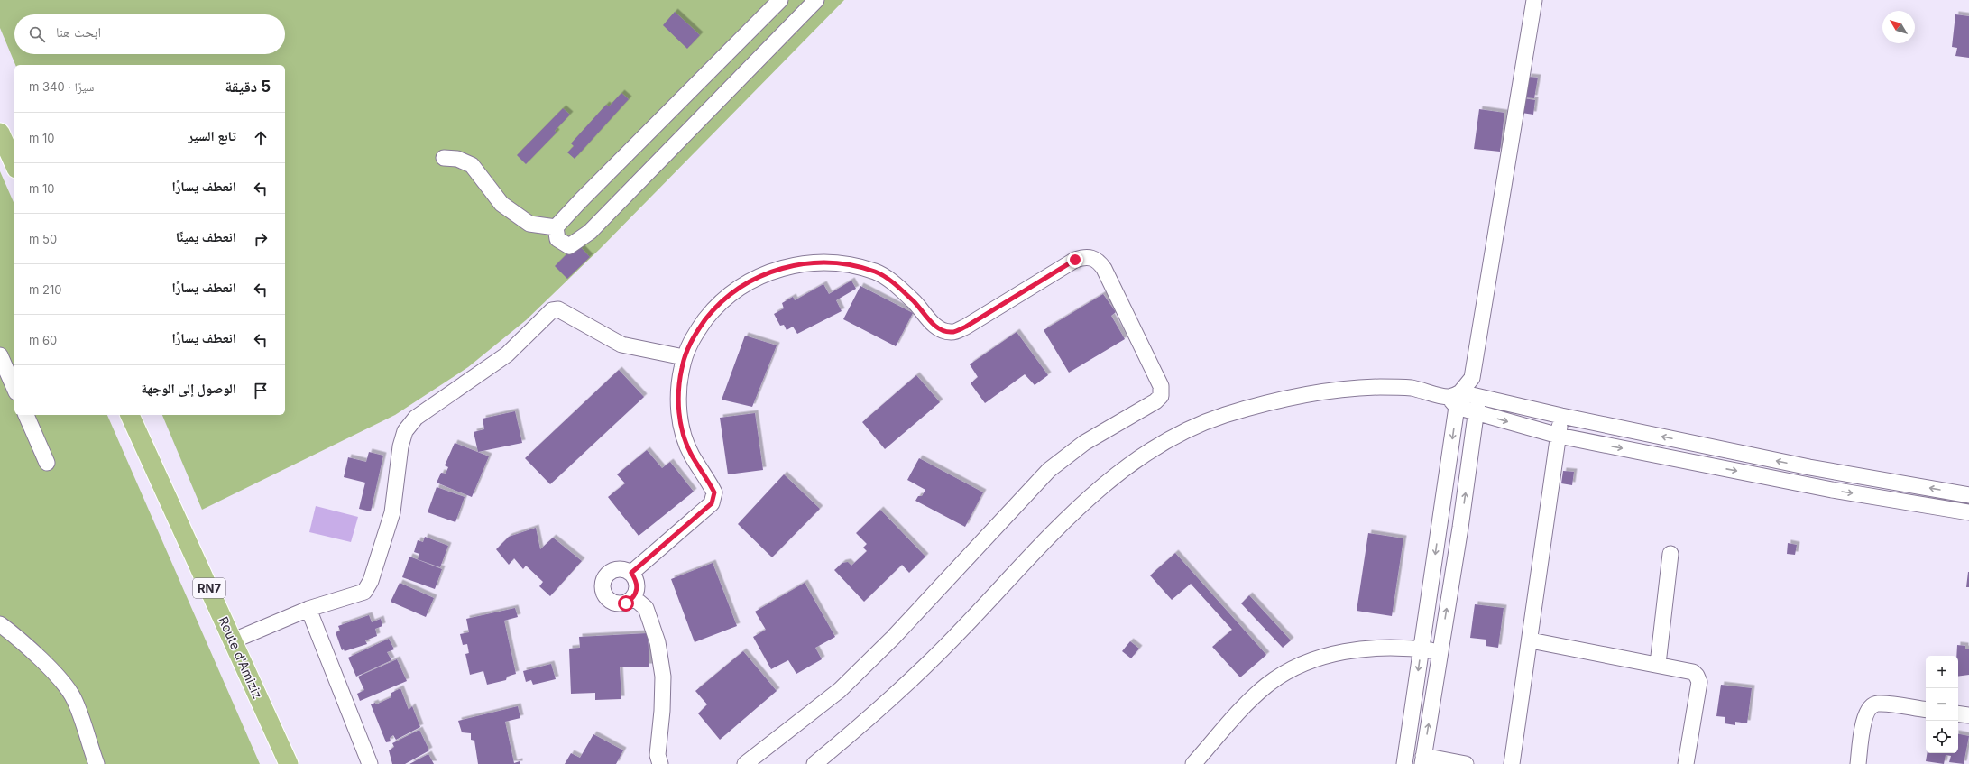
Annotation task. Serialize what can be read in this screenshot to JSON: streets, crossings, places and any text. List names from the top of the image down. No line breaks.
{"streets":{"main road":["RN7","Route d'Amiziz"]},"north":"top left","page":{"search":"ابحث هنا","heading":["5 دقيقة","سيرًا · 340 m"],"list":[["تابع السير","10 m"],["انعطف يسارًا","10 m"],["انعطف يمينًا","50 m"],["انعطف يسارًا","210 m"],["انعطف يسارًا","60 m"],"الوصول إلى الوجهة"],"map_buttons":["+","−"]}}
